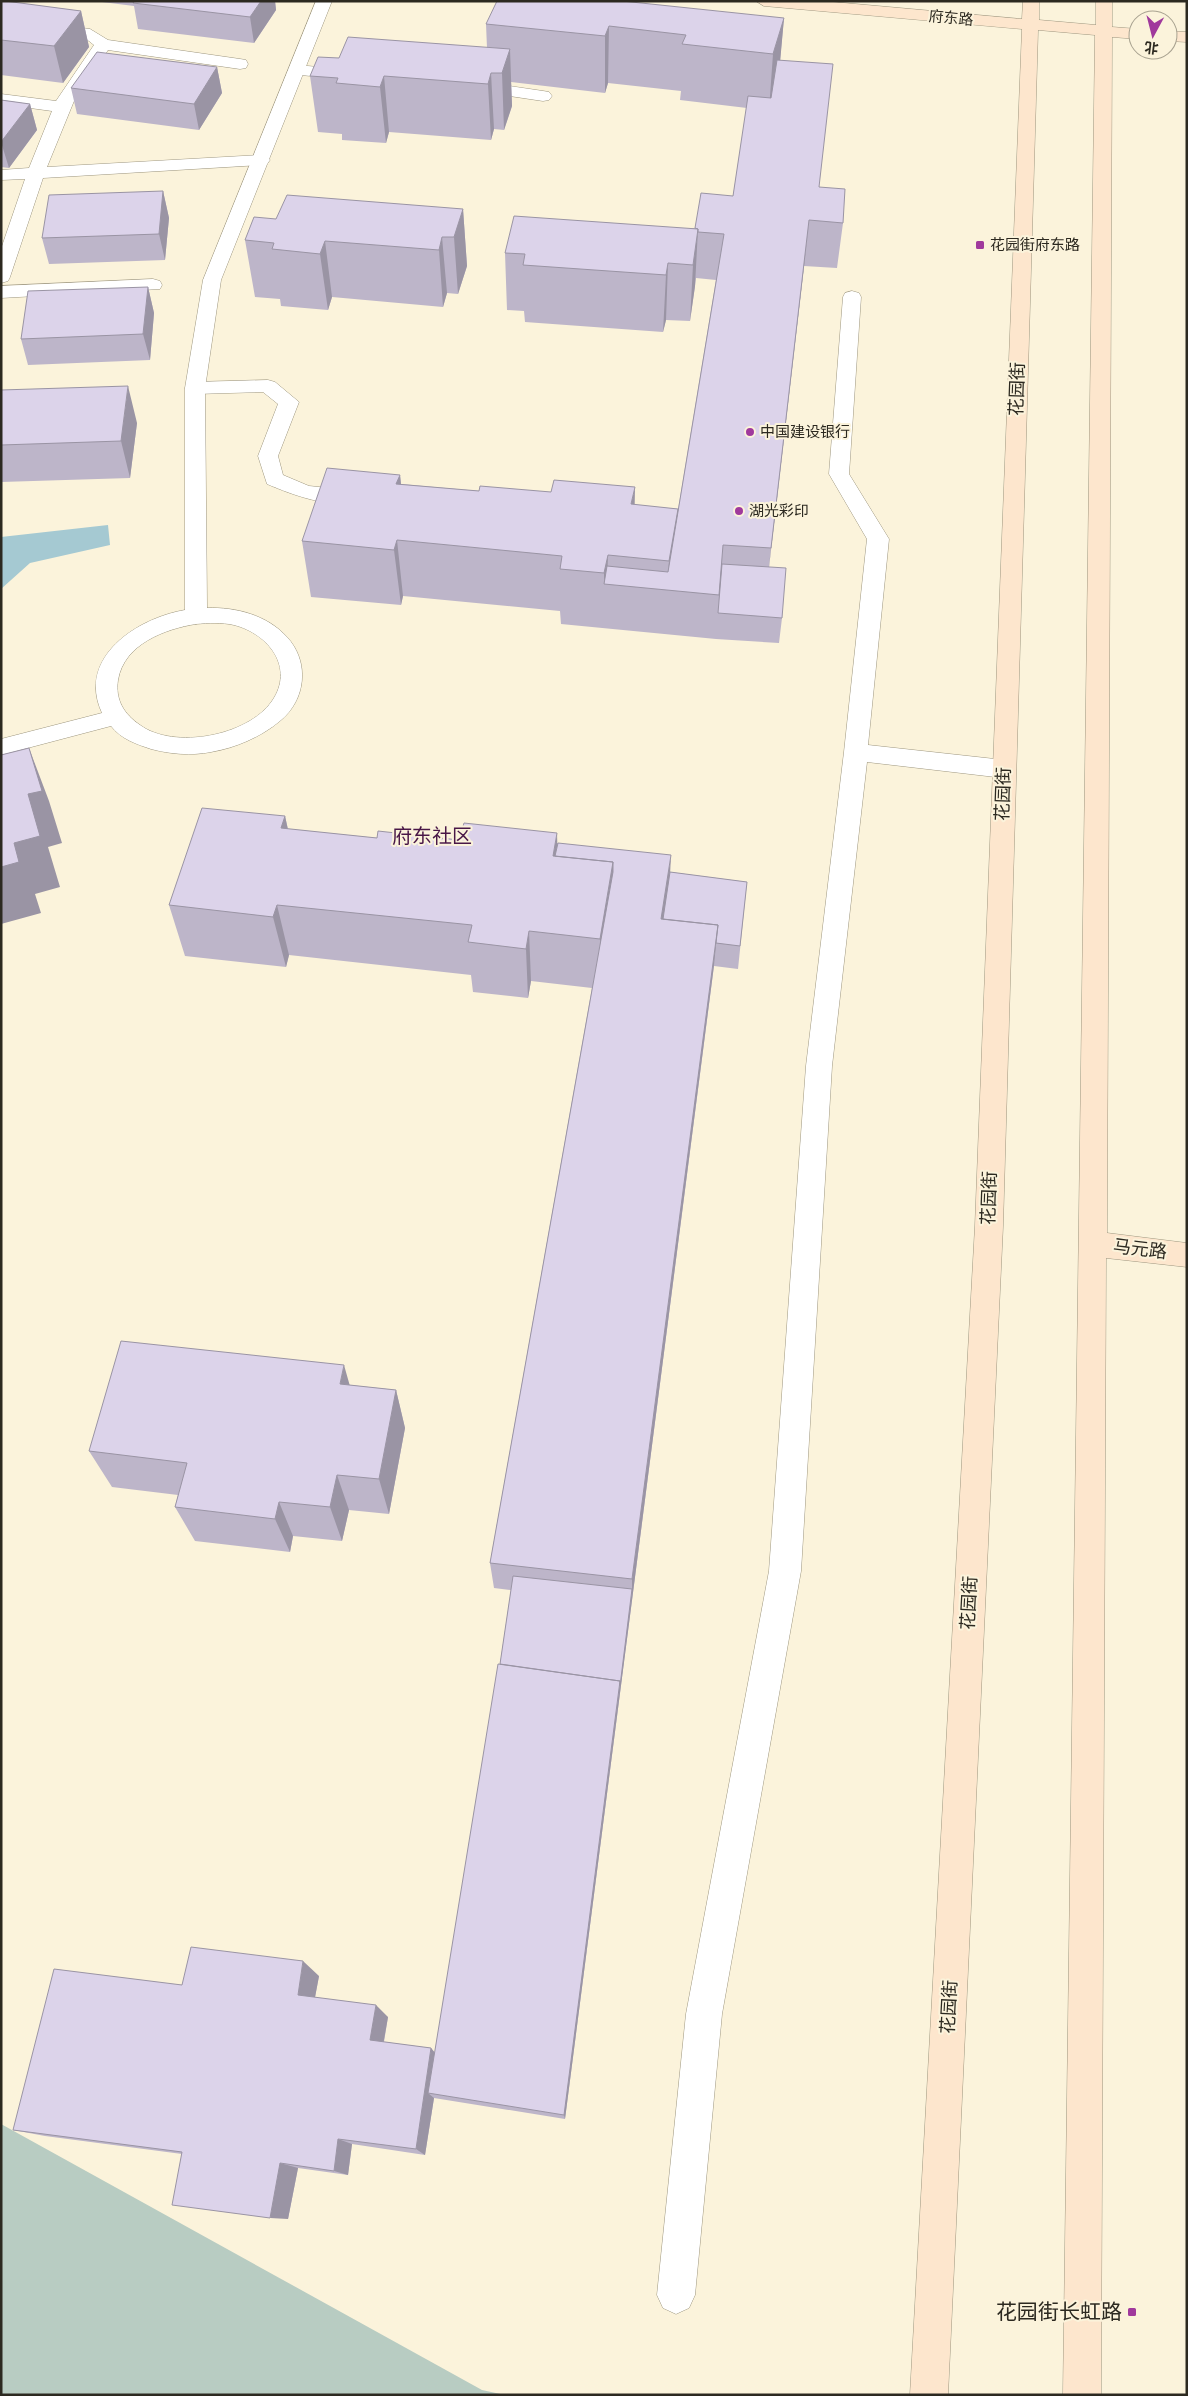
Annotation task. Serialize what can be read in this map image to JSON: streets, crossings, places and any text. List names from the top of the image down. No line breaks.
{"streets":{"main road":["府东路","花园街","马元路"]},"crossings":[["府东路","花园街"]],"districts":["府东社区"],"places":{"transit":["花园街府东路","花园街长虹路"],"other":["中国建设银行","湖光彩印"]},"north":"bottom"}
